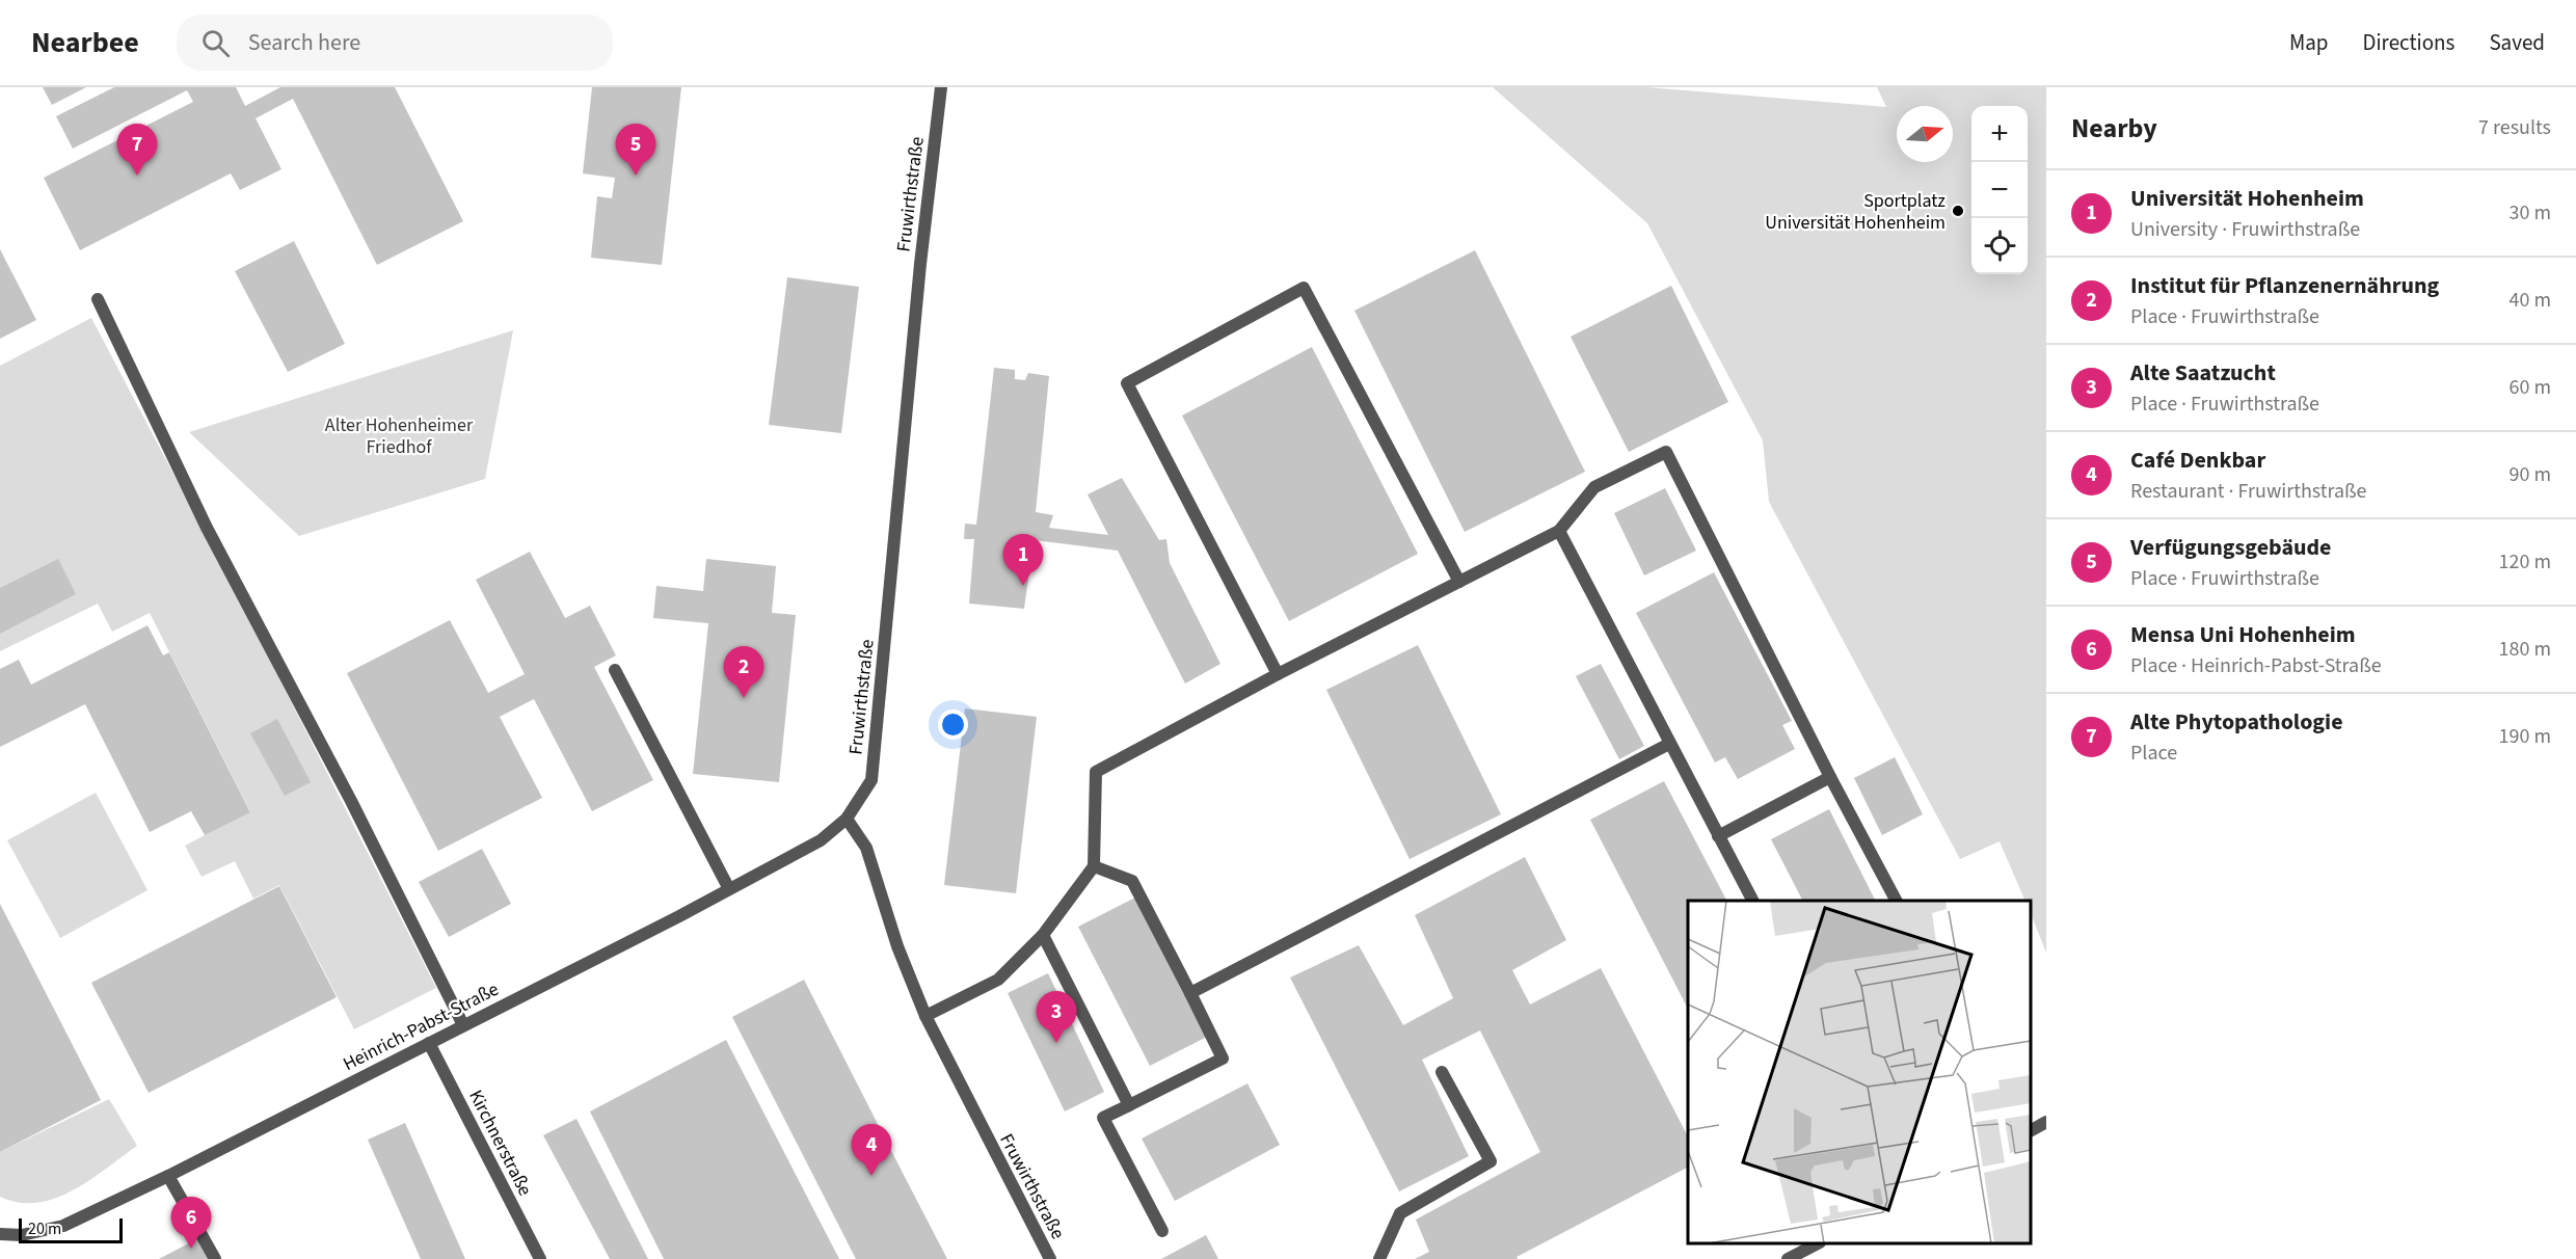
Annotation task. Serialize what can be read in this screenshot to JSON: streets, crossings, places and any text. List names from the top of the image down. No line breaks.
{"streets":{"street":["Fruwirthstraße","Heinrich-Pabst-Straße","Kirchnerstraße"]},"crossings":[["Fruwirthstraße","Heinrich-Pabst-Straße"],["Heinrich-Pabst-Straße","Kirchnerstraße"]],"parks":["Alter Hohenheimer Friedhof"],"places":["Sportplatz Universität Hohenheim"],"scale_bar":"20 m","north":"right","page":{"header":"Nearbee","search":"Search here","nav":["Map","Directions","Saved"],"heading":["Nearby","7 results"],"map_buttons":["+","−"],"pins":["5","7","1","2","3","4","6"],"list":[{"mark":"1","name":"Universität Hohenheim","note":"University · Fruwirthstraße","value":"30 m"},{"mark":"2","name":"Institut für Pflanzenernährung","note":"Place · Fruwirthstraße","value":"40 m"},{"mark":"3","name":"Alte Saatzucht","note":"Place · Fruwirthstraße","value":"60 m"},{"mark":"4","name":"Café Denkbar","note":"Restaurant · Fruwirthstraße","value":"90 m"},{"mark":"5","name":"Verfügungsgebäude","note":"Place · Fruwirthstraße","value":"120 m"},{"mark":"6","name":"Mensa Uni Hohenheim","note":"Place · Heinrich-Pabst-Straße","value":"180 m"},{"mark":"7","name":"Alte Phytopathologie","note":"Place","value":"190 m"}],"scale":"20 m"}}
